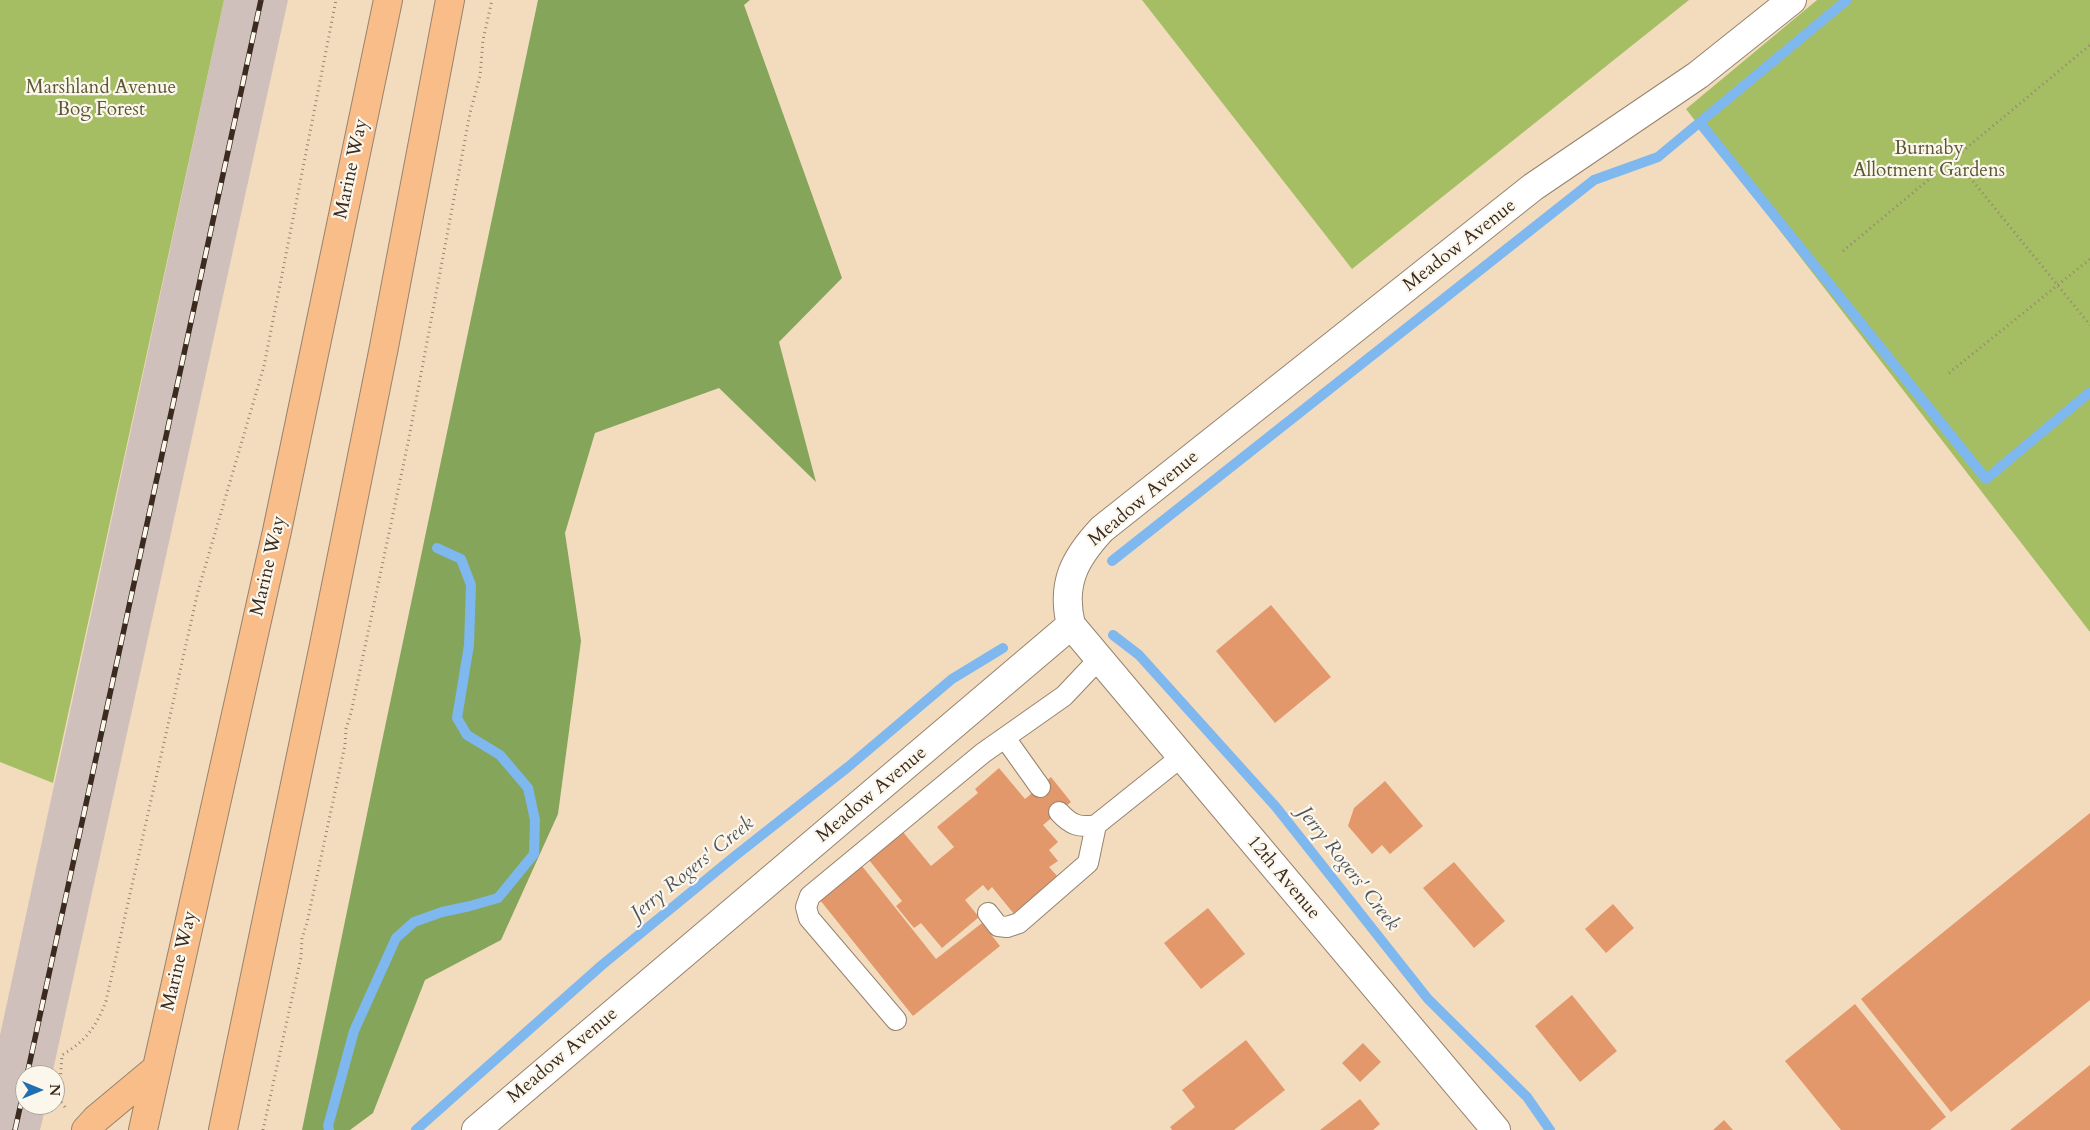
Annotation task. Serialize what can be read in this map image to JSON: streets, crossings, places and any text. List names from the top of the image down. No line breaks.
{"streets":{"main road":["Marine Way"],"street":["Meadow Avenue","12th Avenue"]},"crossings":[["Meadow Avenue","12th Avenue"]],"water":["Jerry Rogers' Creek"],"parks":["Marshland Avenue Bog Forest","Burnaby Allotment Gardens"],"north":"right"}
